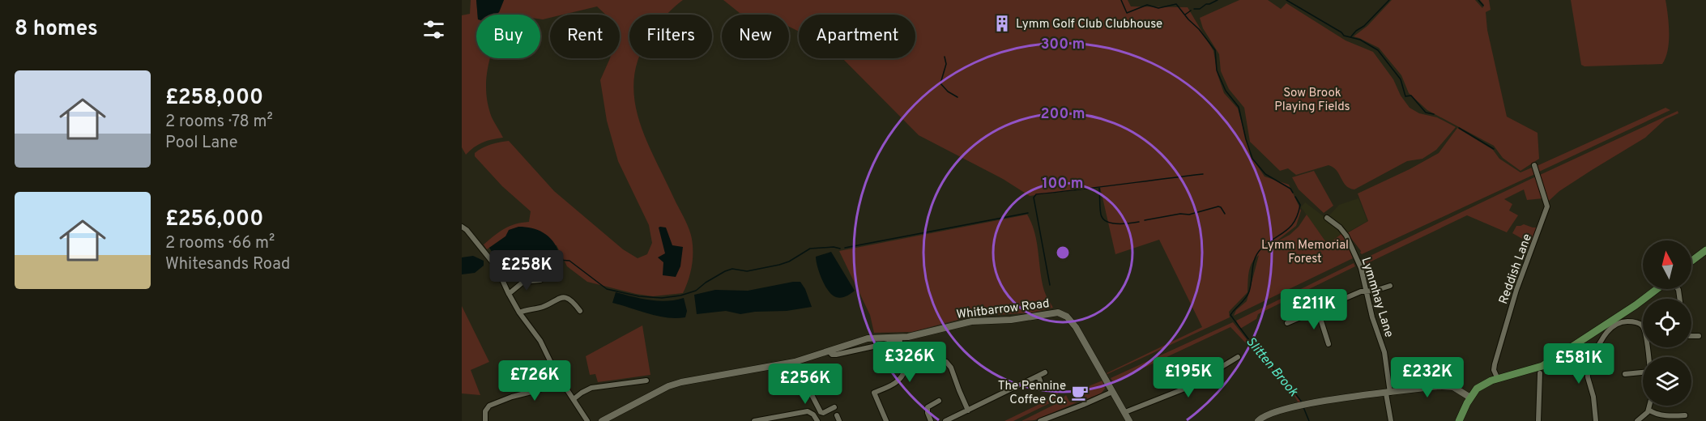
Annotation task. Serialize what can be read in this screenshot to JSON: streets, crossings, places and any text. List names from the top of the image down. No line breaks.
{"streets":{"street":["Reddish Lane","Lymmhay Lane","Whitbarrow Road"]},"water":["Slitten Brook"],"parks":["Sow Brook Playing Fields","Lymm Memorial Forest"],"places":{"building":["Lymm Golf Club Clubhouse"],"cafe":["The Pennine Coffee Co."]},"north":"top","page":{"heading":"8 homes","chip":["Buy","Rent","Filters","New","Apartment"],"list":[{"name":"£258,000","note":"2 rooms · 78 m² · Pool Lane"},{"name":"£256,000","note":"2 rooms · 66 m² · Whitesands Road"}],"price":["£258K","£211K","£326K","£581K","£195K","£232K","£726K","£256K"]},"rings":["300 m","200 m","100 m"]}
